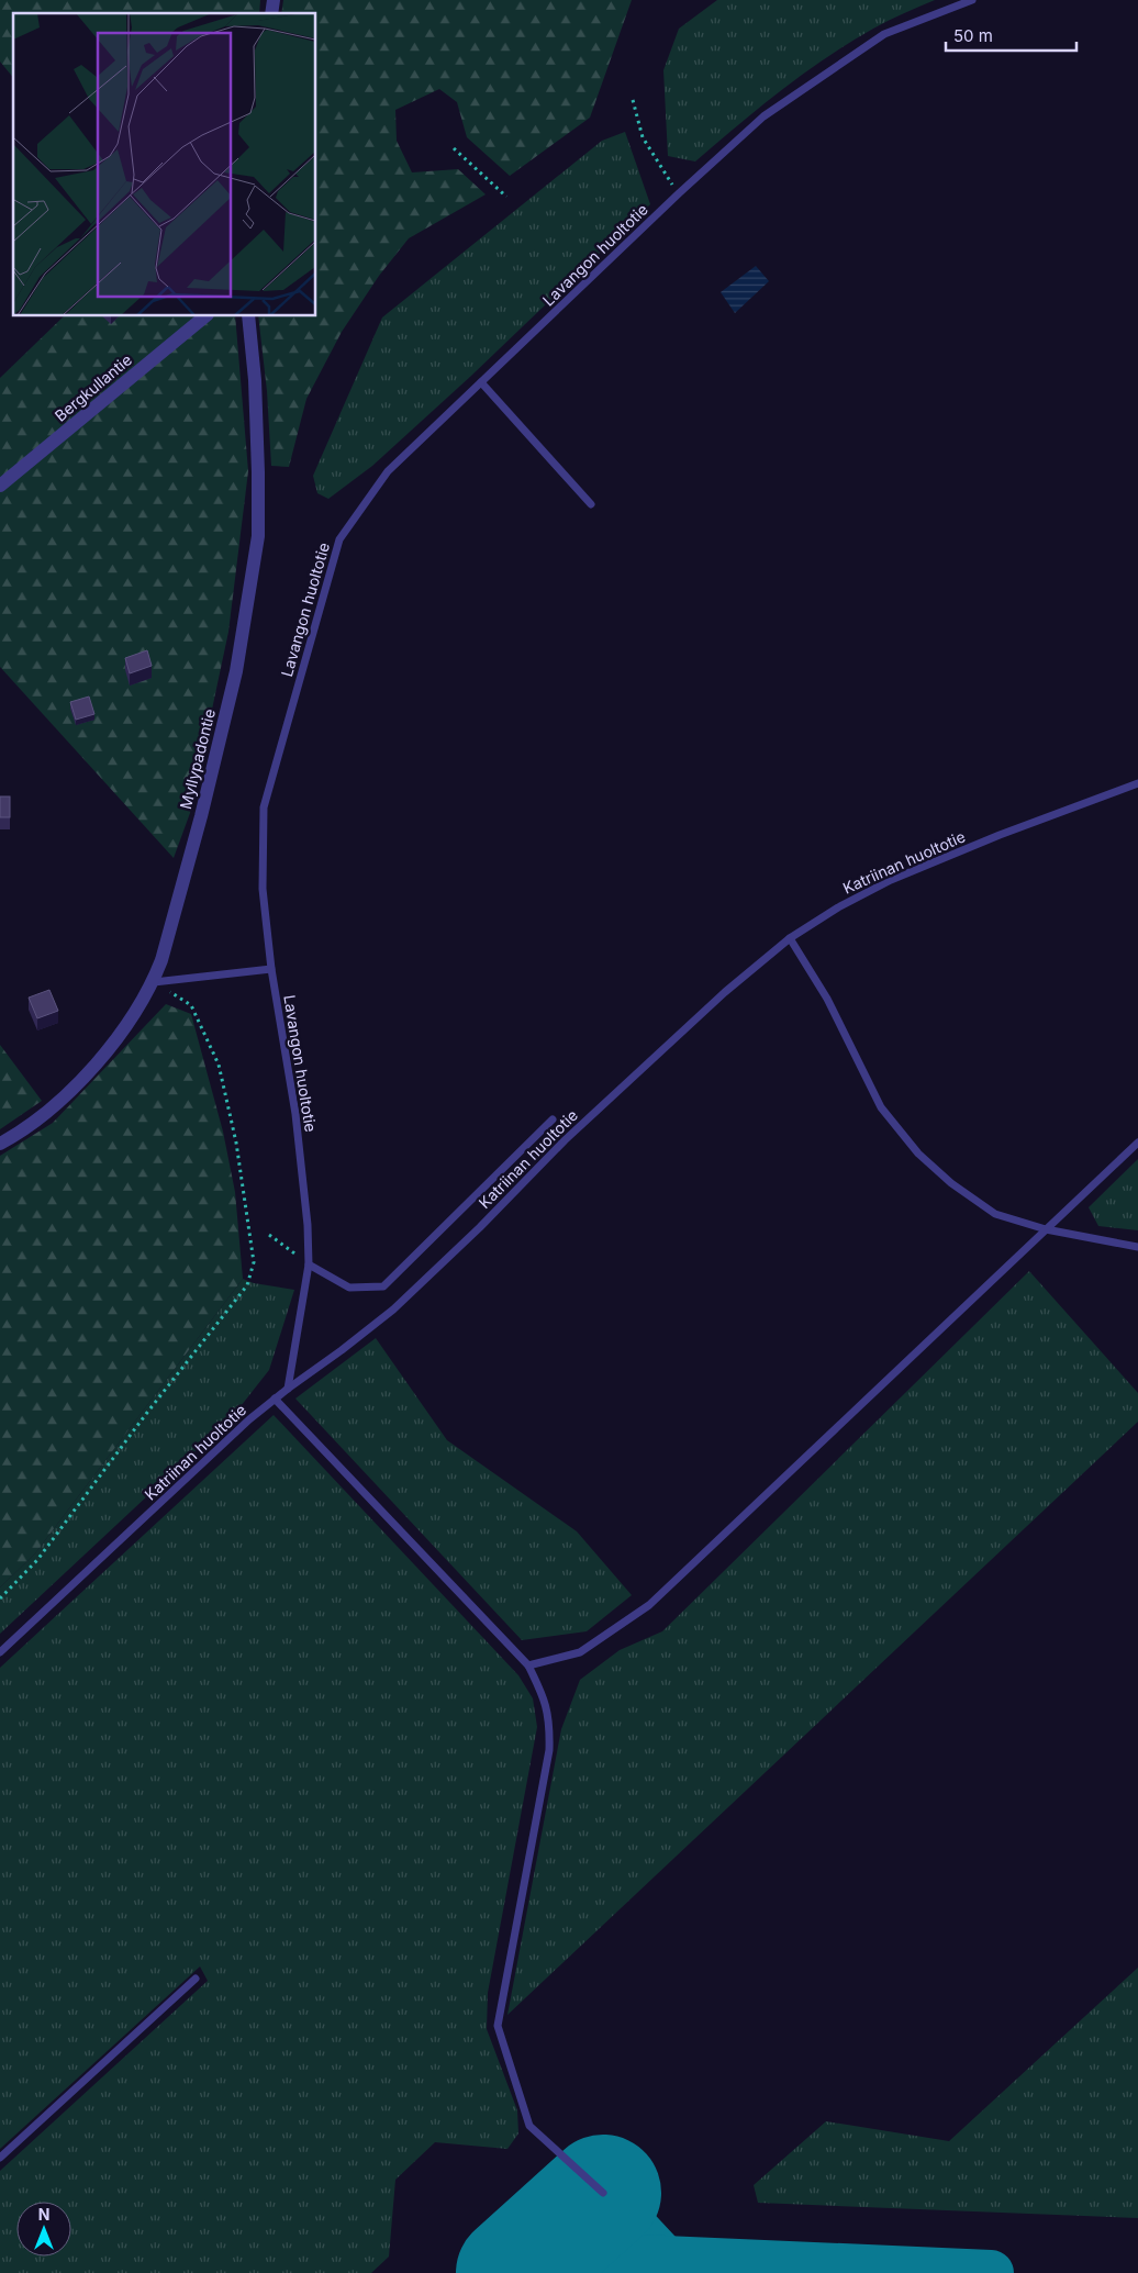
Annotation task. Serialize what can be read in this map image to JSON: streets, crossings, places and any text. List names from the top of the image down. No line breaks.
{"streets":{"street":["Bergkullantie","Myllypadontie"],"lane":["Lavangon huoltotie","Katriinan huoltotie"]},"crossings":[["Lavangon huoltotie","Katriinan huoltotie"]],"scale_bar":"50 m","north":"top"}
